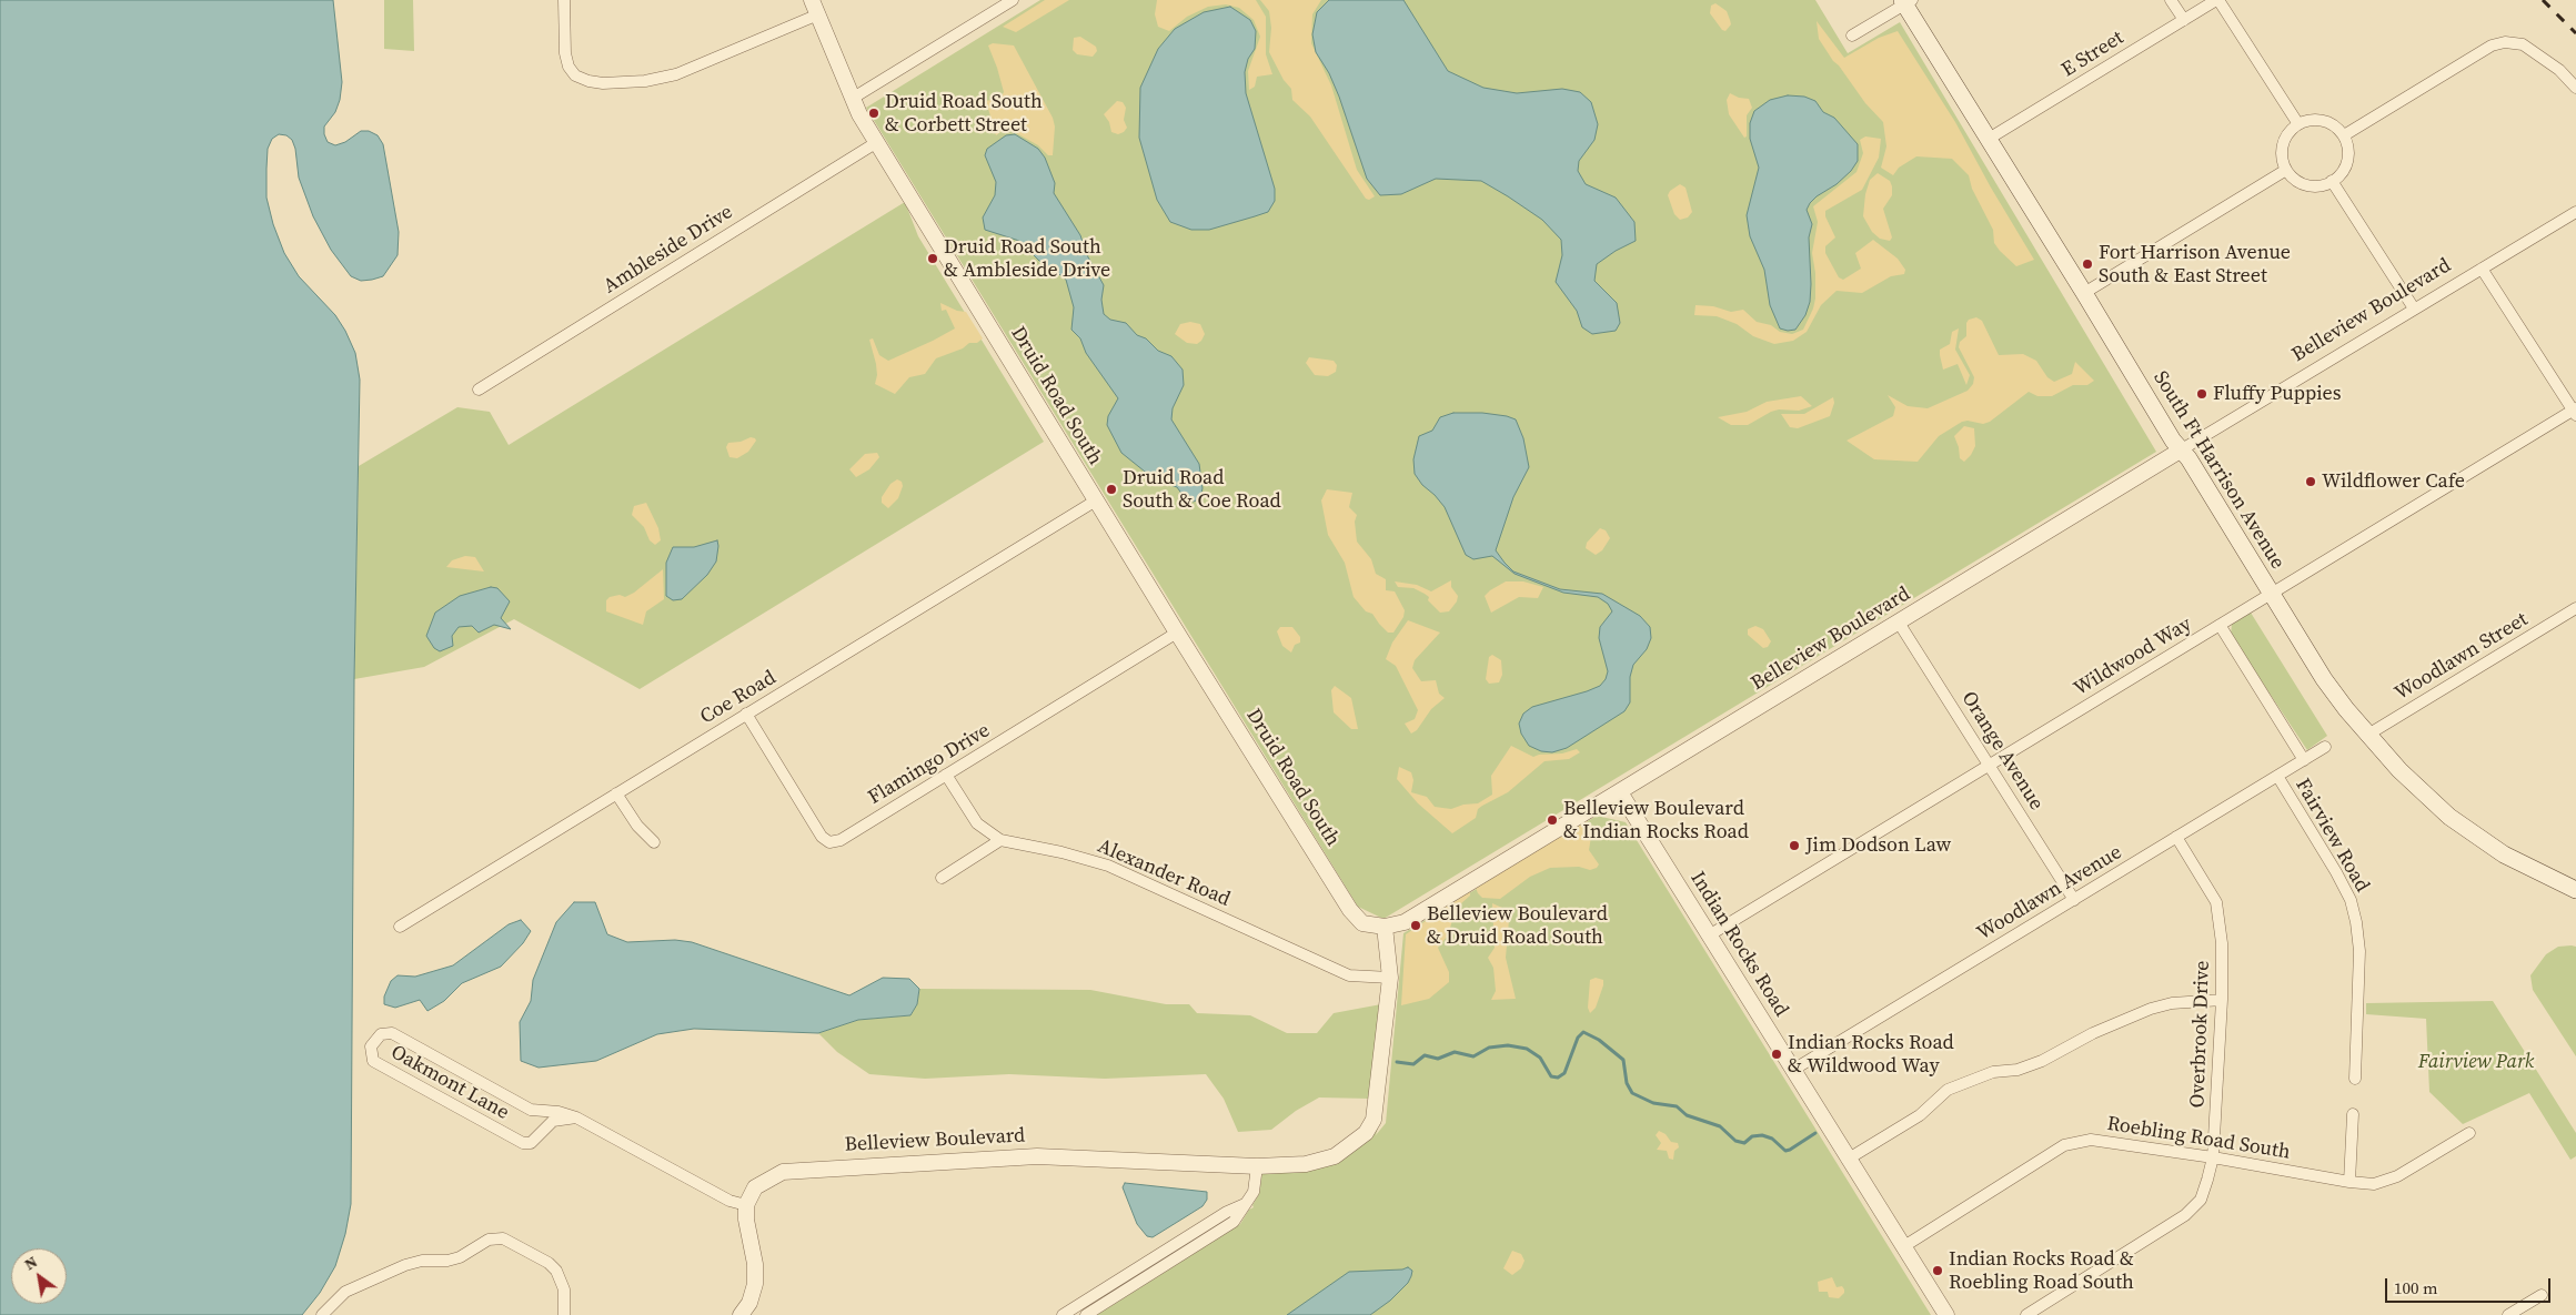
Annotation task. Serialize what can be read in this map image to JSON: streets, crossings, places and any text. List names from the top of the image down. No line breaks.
{"streets":{"main road":["South Ft Harrison Avenue"],"street":["E Street","Ambleside Drive","Belleview Boulevard","Druid Road South","Wildwood Way","Woodlawn Street","Coe Road","Orange Avenue","Flamingo Drive","Fairview Road","Alexander Road","Woodlawn Avenue","Indian Rocks Road","Overbrook Drive","Oakmont Lane","Roebling Road South"]},"crossings":[["E Street","South Ft Harrison Avenue"],["Ambleside Drive","Druid Road South"],["Belleview Boulevard","Druid Road South"],["Belleview Boulevard","South Ft Harrison Avenue"],["Belleview Boulevard","Orange Avenue"],["Belleview Boulevard","Alexander Road"],["Belleview Boulevard","Indian Rocks Road"],["Belleview Boulevard","Oakmont Lane"],["Druid Road South","Coe Road"],["Druid Road South","Flamingo Drive"],["South Ft Harrison Avenue","Wildwood Way"],["South Ft Harrison Avenue","Woodlawn Street"],["Wildwood Way","Orange Avenue"],["Wildwood Way","Indian Rocks Road"],["Coe Road","Flamingo Drive"],["Orange Avenue","Woodlawn Avenue"],["Flamingo Drive","Alexander Road"],["Fairview Road","Woodlawn Avenue"],["Woodlawn Avenue","Indian Rocks Road"],["Woodlawn Avenue","Overbrook Drive"],["Indian Rocks Road","Roebling Road South"],["Overbrook Drive","Roebling Road South"]],"parks":["Fairview Park"],"places":["Druid Road South & Corbett Street","Druid Road South & Ambleside Drive","Fort Harrison Avenue South & East Street","Fluffy Puppies","Wildflower Cafe","Druid Road South & Coe Road","Belleview Boulevard & Indian Rocks Road","Jim Dodson Law","Belleview Boulevard & Druid Road South","Indian Rocks Road & Wildwood Way","Indian Rocks Road & Roebling Road South"],"scale_bar":"100 m","north":"top left"}
